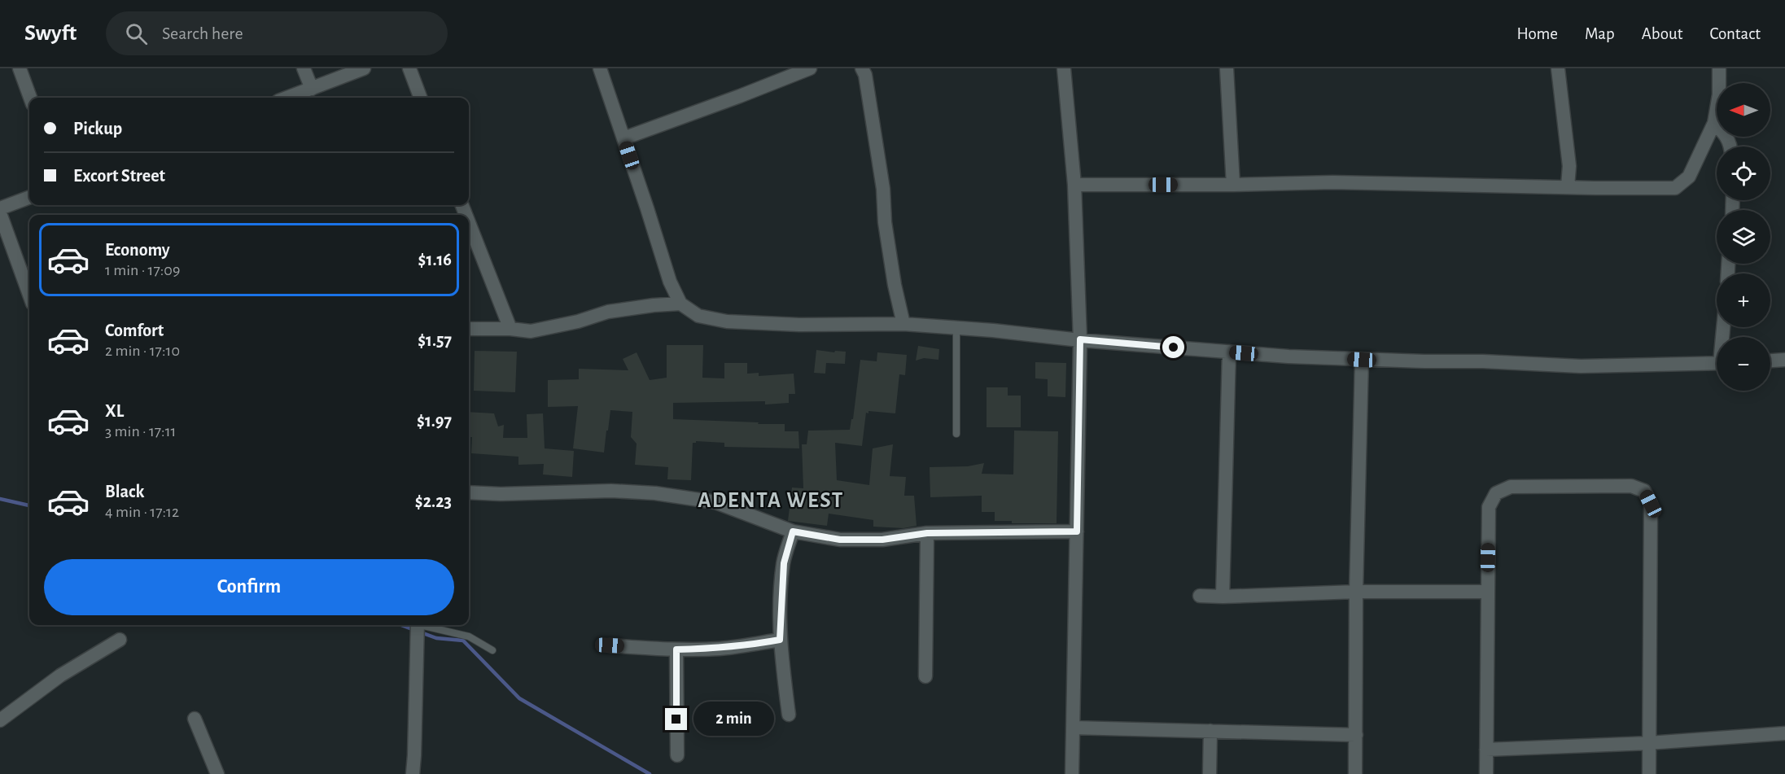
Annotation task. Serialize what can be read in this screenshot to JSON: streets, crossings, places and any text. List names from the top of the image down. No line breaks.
{"districts":["ADENTA WEST"],"north":"left","page":{"header":"Swyft","search":"Search here","nav":["Home","Map","About","Contact"],"map_buttons":["+","−"],"banner":["Pickup","Excort Street"],"list":[{"name":"Economy","note":"1 min · 17:09","value":"$1.16"},{"name":"Comfort","note":"2 min · 17:10","value":"$1.57"},{"name":"XL","note":"3 min · 17:11","value":"$1.97"},{"name":"Black","note":"4 min · 17:12","value":"$2.23"}],"buttons":"Confirm","bubble":"2 min"}}
